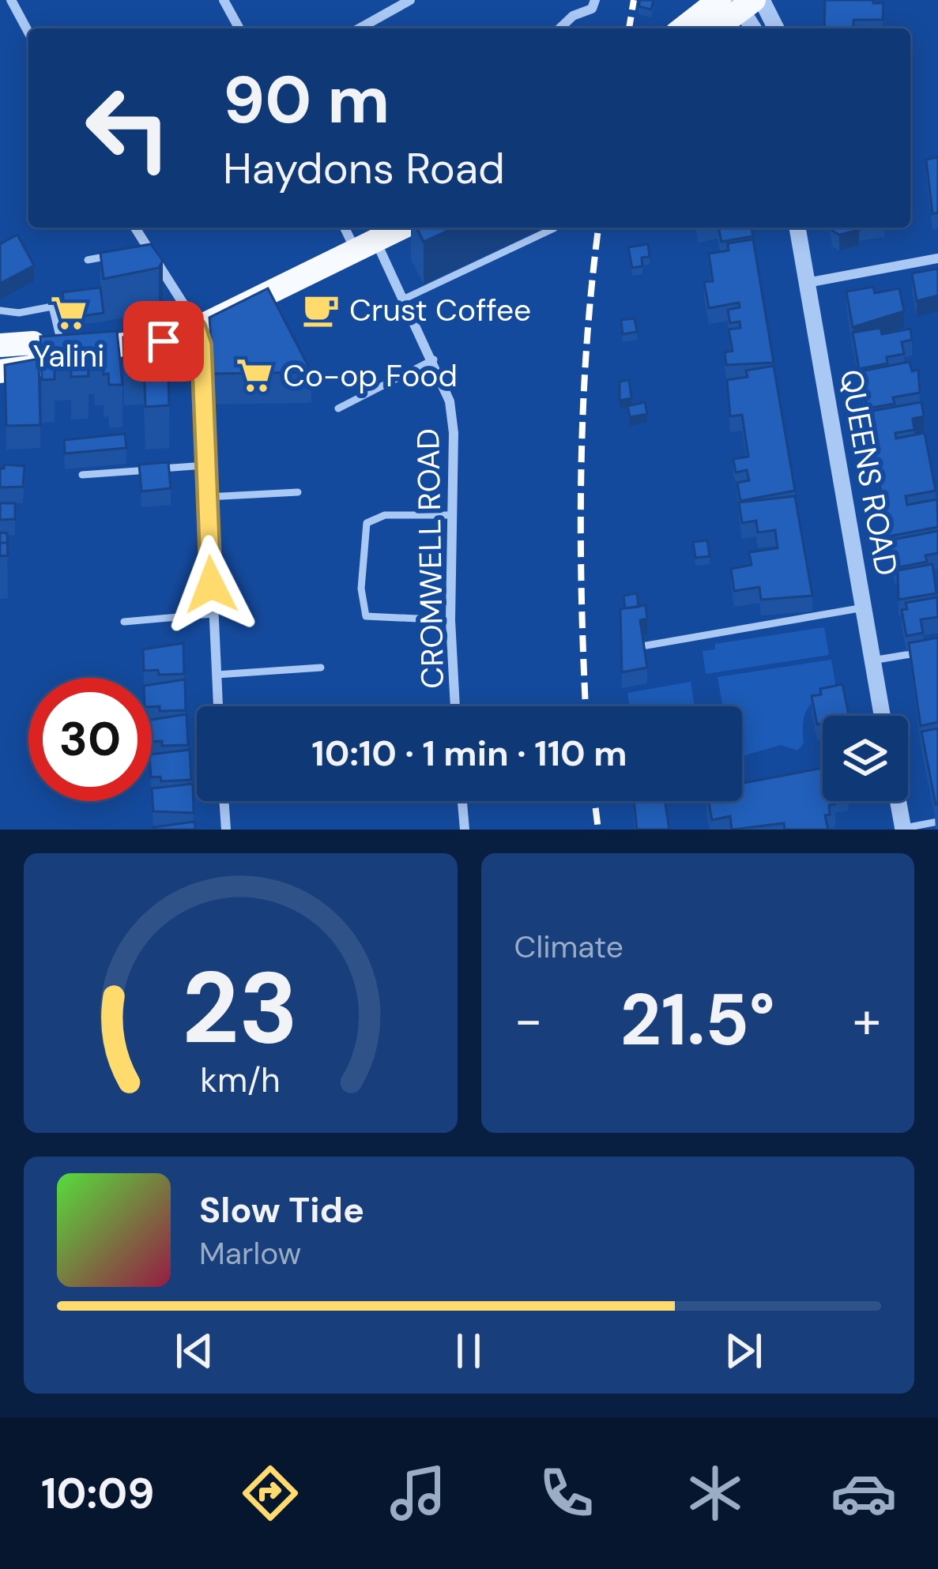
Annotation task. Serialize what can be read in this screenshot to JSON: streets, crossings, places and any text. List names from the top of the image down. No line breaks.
{"streets":{"street":["QUEENS ROAD","CROMWELL ROAD"]},"places":{"cafe":["Crust Coffee"],"supermarket":["Yalini","Co-op Food"]},"page":{"turn":["90 m","Haydons Road"],"limit":"30","trip":"10:10 · 1 min · 110 m","tile":"Climate","heat":["−","21.5°","+"],"song":["Slow Tide","Marlow"],"tabs":"10:09","gauge":["23","km/h"]}}
